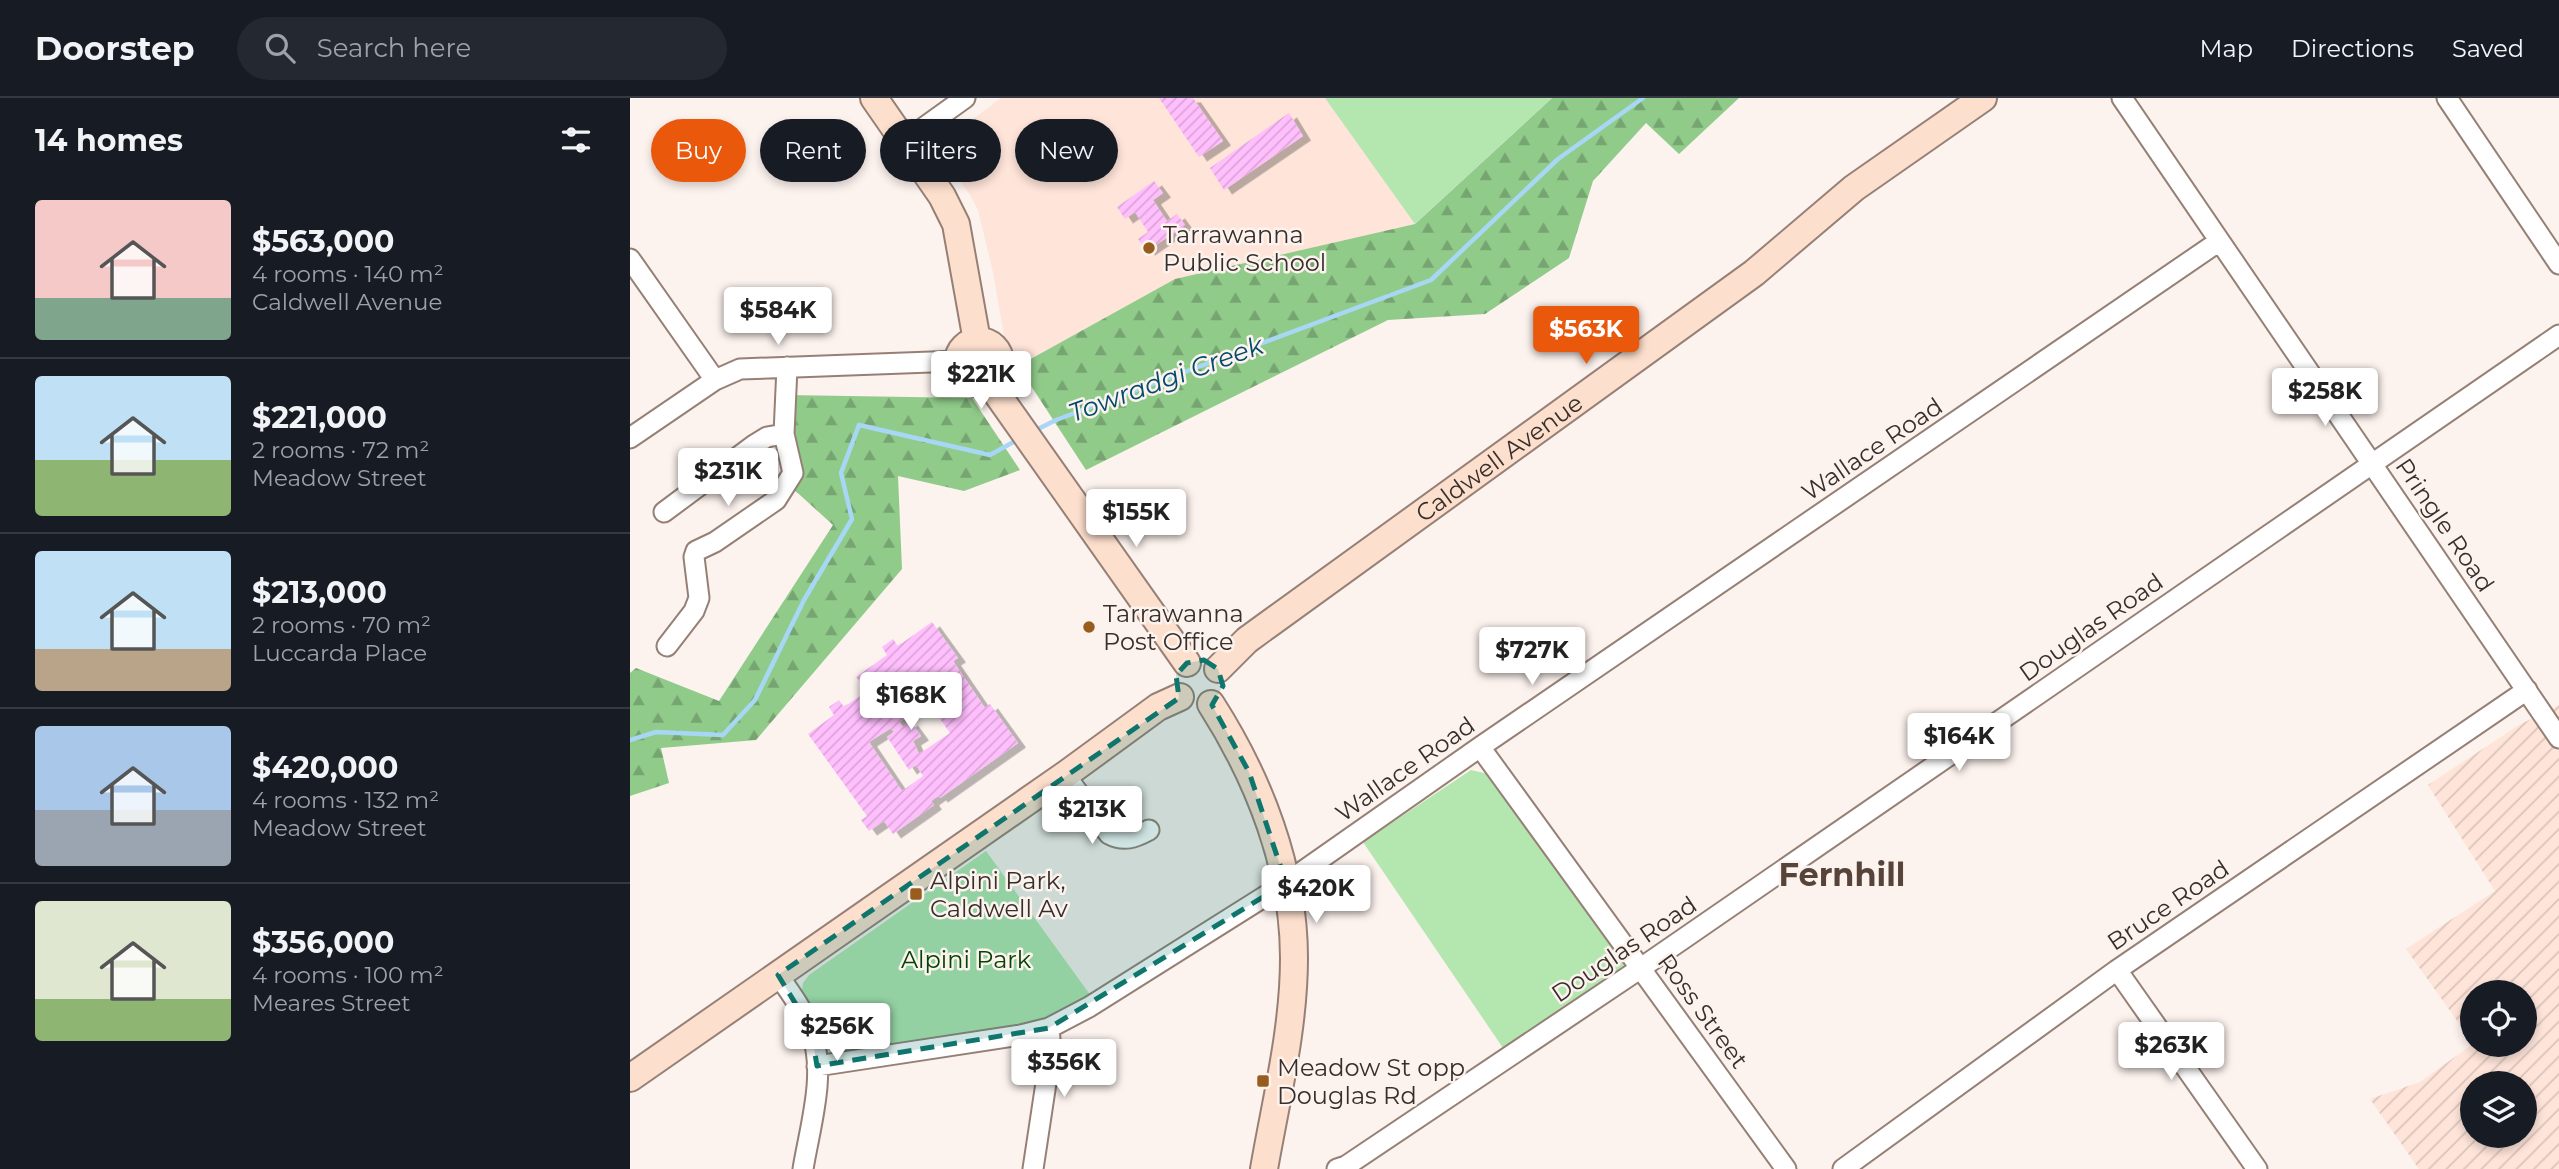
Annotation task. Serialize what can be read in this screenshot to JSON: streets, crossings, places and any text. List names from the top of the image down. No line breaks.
{"streets":{"main road":["Caldwell Avenue"],"street":["Wallace Road","Pringle Road","Douglas Road","Bruce Road","Ross Street"]},"crossings":[["Wallace Road","Pringle Road"],["Wallace Road","Ross Street"],["Pringle Road","Douglas Road"],["Pringle Road","Bruce Road"],["Douglas Road","Ross Street"]],"districts":["Fernhill"],"water":["Towradgi Creek"],"parks":["Alpini Park"],"places":{"other":["Tarrawanna Public School","Tarrawanna Post Office"],"transit":["Alpini Park, Caldwell Av","Meadow St opp Douglas Rd"]},"page":{"header":"Doorstep","search":"Search here","nav":["Map","Directions","Saved"],"heading":"14 homes","chip":["Buy","Rent","Filters","New"],"list":[{"name":"$563,000","note":"4 rooms · 140 m² · Caldwell Avenue"},{"name":"$221,000","note":"2 rooms · 72 m² · Meadow Street"},{"name":"$213,000","note":"2 rooms · 70 m² · Luccarda Place"},{"name":"$420,000","note":"4 rooms · 132 m² · Meadow Street"},{"name":"$356,000","note":"4 rooms · 100 m² · Meares Street"}],"price":["$584K","$563K","$221K","$258K","$231K","$155K","$727K","$168K","$164K","$213K","$420K","$256K","$263K","$356K"]}}
